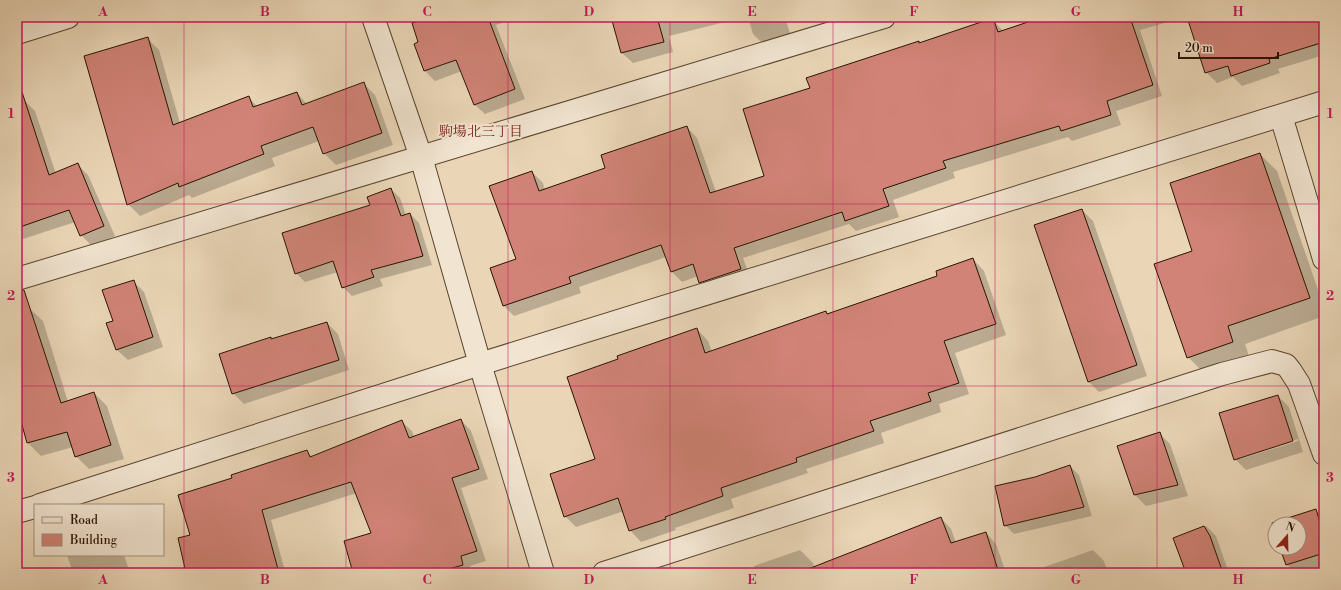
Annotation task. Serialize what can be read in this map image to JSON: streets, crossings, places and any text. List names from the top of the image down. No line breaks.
{"districts":["駒場北三丁目"],"legend":["Road","Building"],"scale_bar":"20 m","north":"top","grid":{"columns":["A","B","C","D","E","F","G","H"],"rows":["1","2","3"]}}
